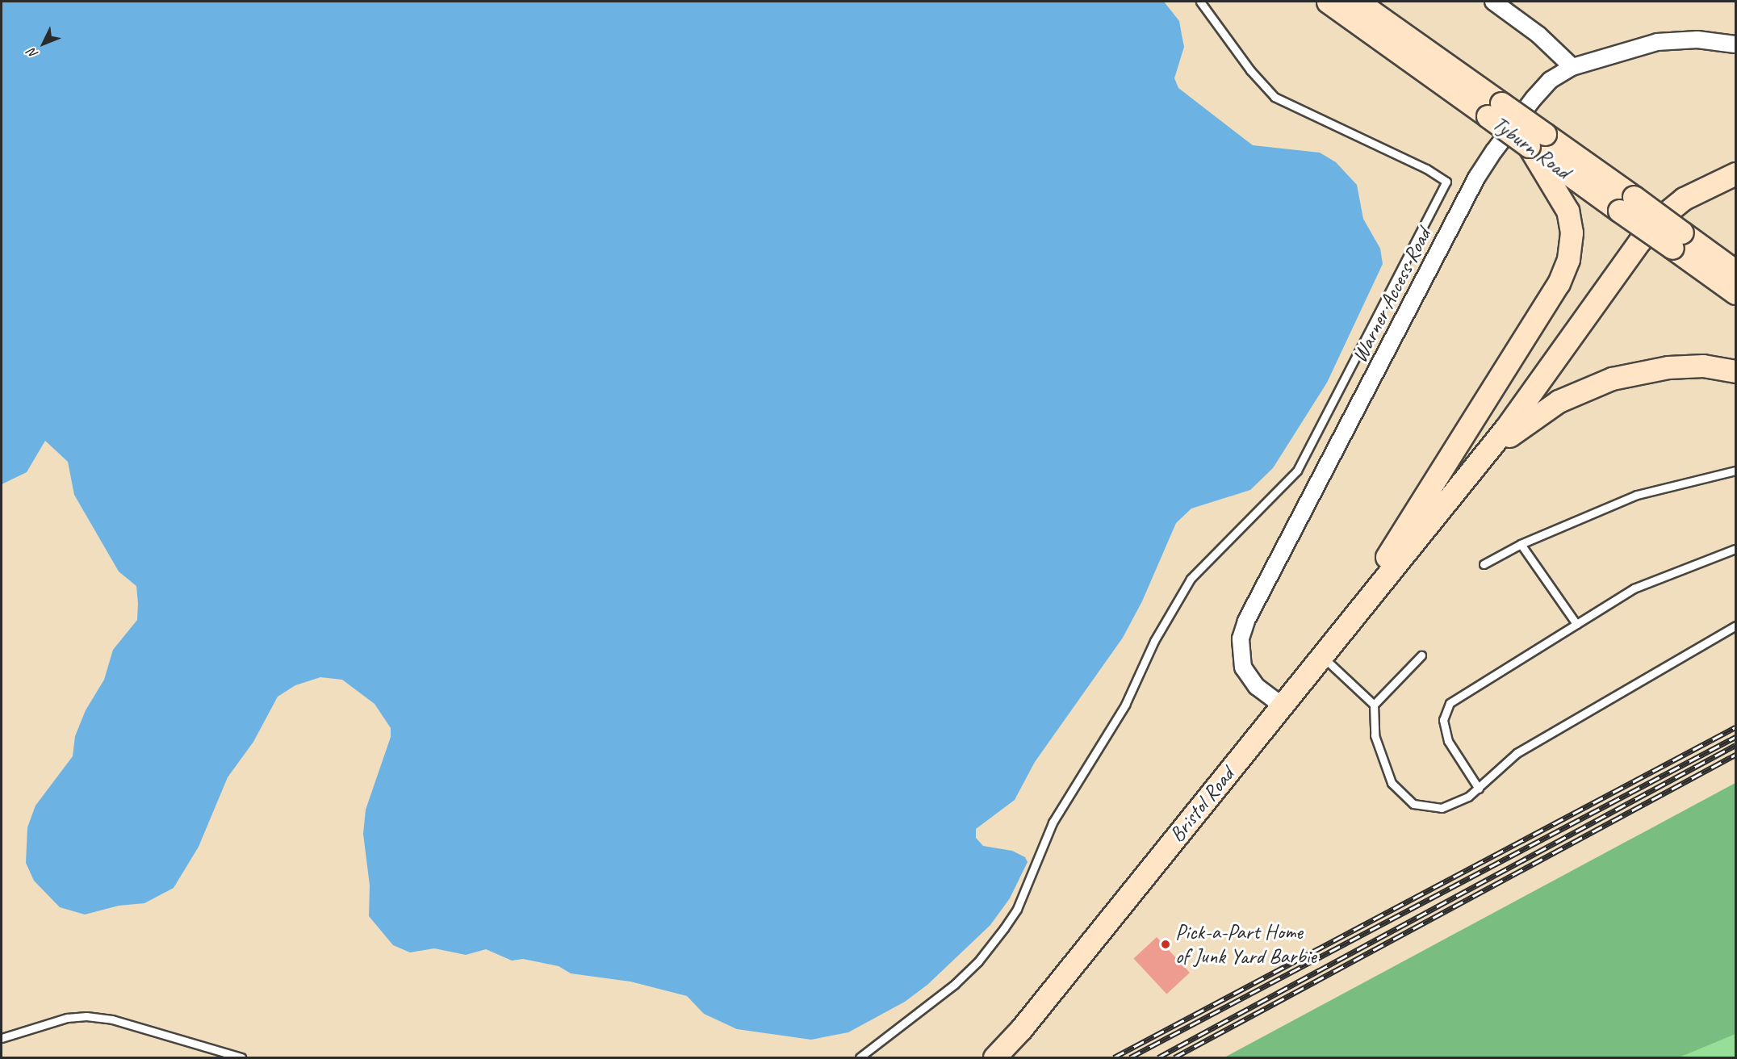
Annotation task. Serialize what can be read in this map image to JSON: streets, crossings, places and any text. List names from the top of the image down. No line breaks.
{"streets":{"main road":["Tyburn Road","Bristol Road"],"street":["Warner Access Road"]},"crossings":[["Warner Access Road","Bristol Road"]],"places":["Pick-a-Part Home of Junk Yard Barbie"],"north":"bottom left"}
